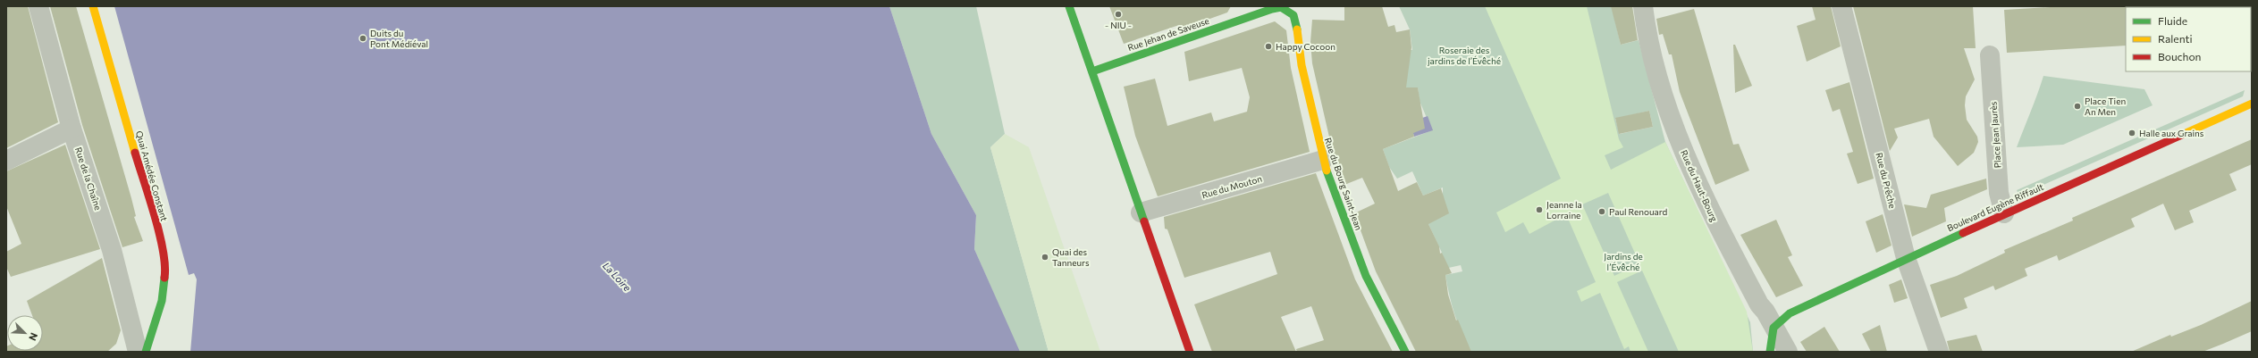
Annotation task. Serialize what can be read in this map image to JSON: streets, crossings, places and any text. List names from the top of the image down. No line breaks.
{"streets":{"street":["Rue Jehan de Saveuse","Place Jean Jaurès","Quai Amédée Constant","Rue de la Chaîne","Rue du Prêche","Rue du Bourg Saint-Jean","Rue du Haut-Bourg","Rue du Mouton","Boulevard Eugène Riffault"]},"crossings":[["Rue Jehan de Saveuse","Rue du Bourg Saint-Jean"],["Place Jean Jaurès","Boulevard Eugène Riffault"],["Rue du Prêche","Boulevard Eugène Riffault"],["Rue du Bourg Saint-Jean","Rue du Mouton"],["Rue du Haut-Bourg","Boulevard Eugène Riffault"]],"water":["La Loire"],"parks":["Roseraie des jardins de l’Évêché","Jardins de l’Évêché"],"places":["‑ NIU ‑","Duits du Pont Médiéval","Happy Cocoon","Place Tien An Men","Halle aux Grains","Jeanne la Lorraine","Paul Renouard","Quai des Tanneurs"],"legend":["Fluide","Ralenti","Bouchon"],"north":"bottom right"}
